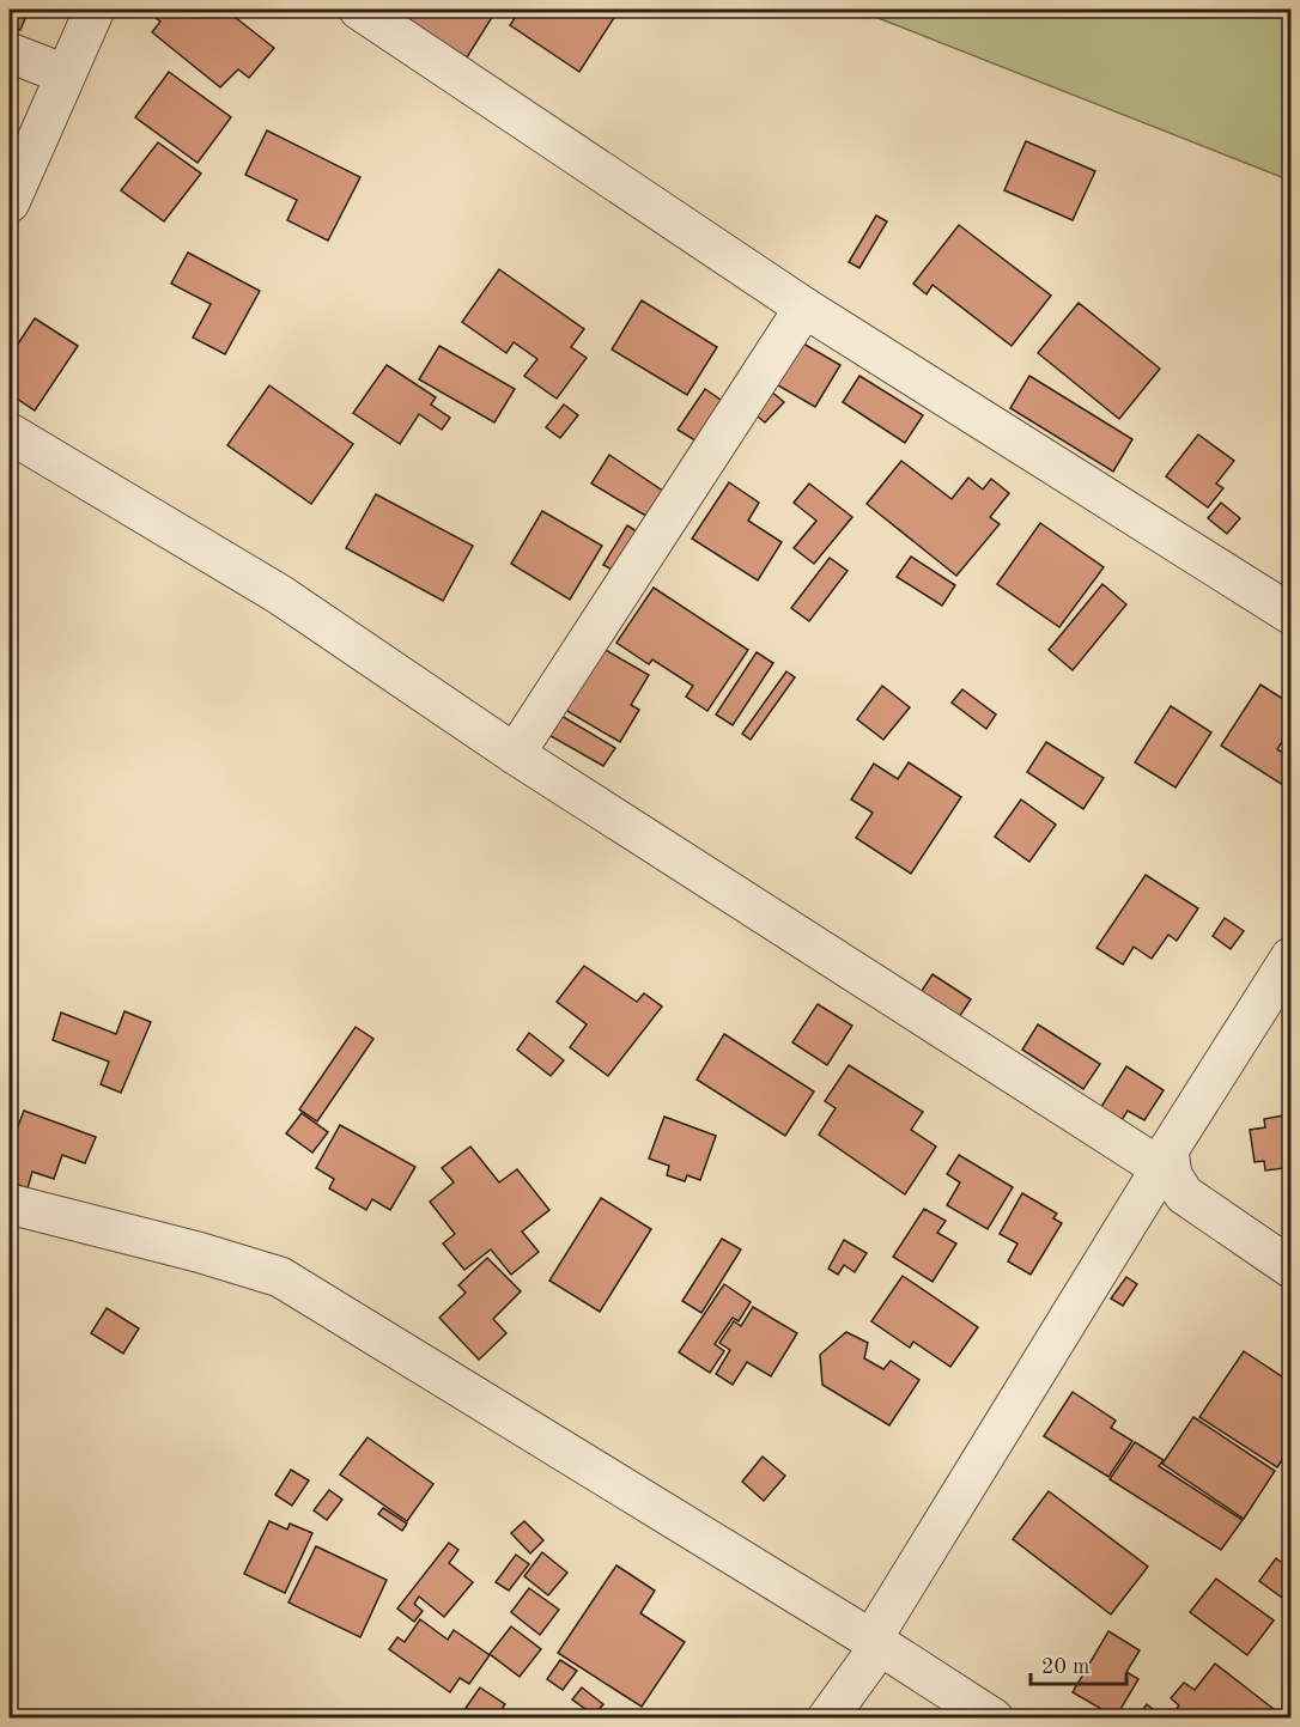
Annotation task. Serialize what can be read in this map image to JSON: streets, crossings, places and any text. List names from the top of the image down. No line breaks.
{"scale_bar":"20 m"}
